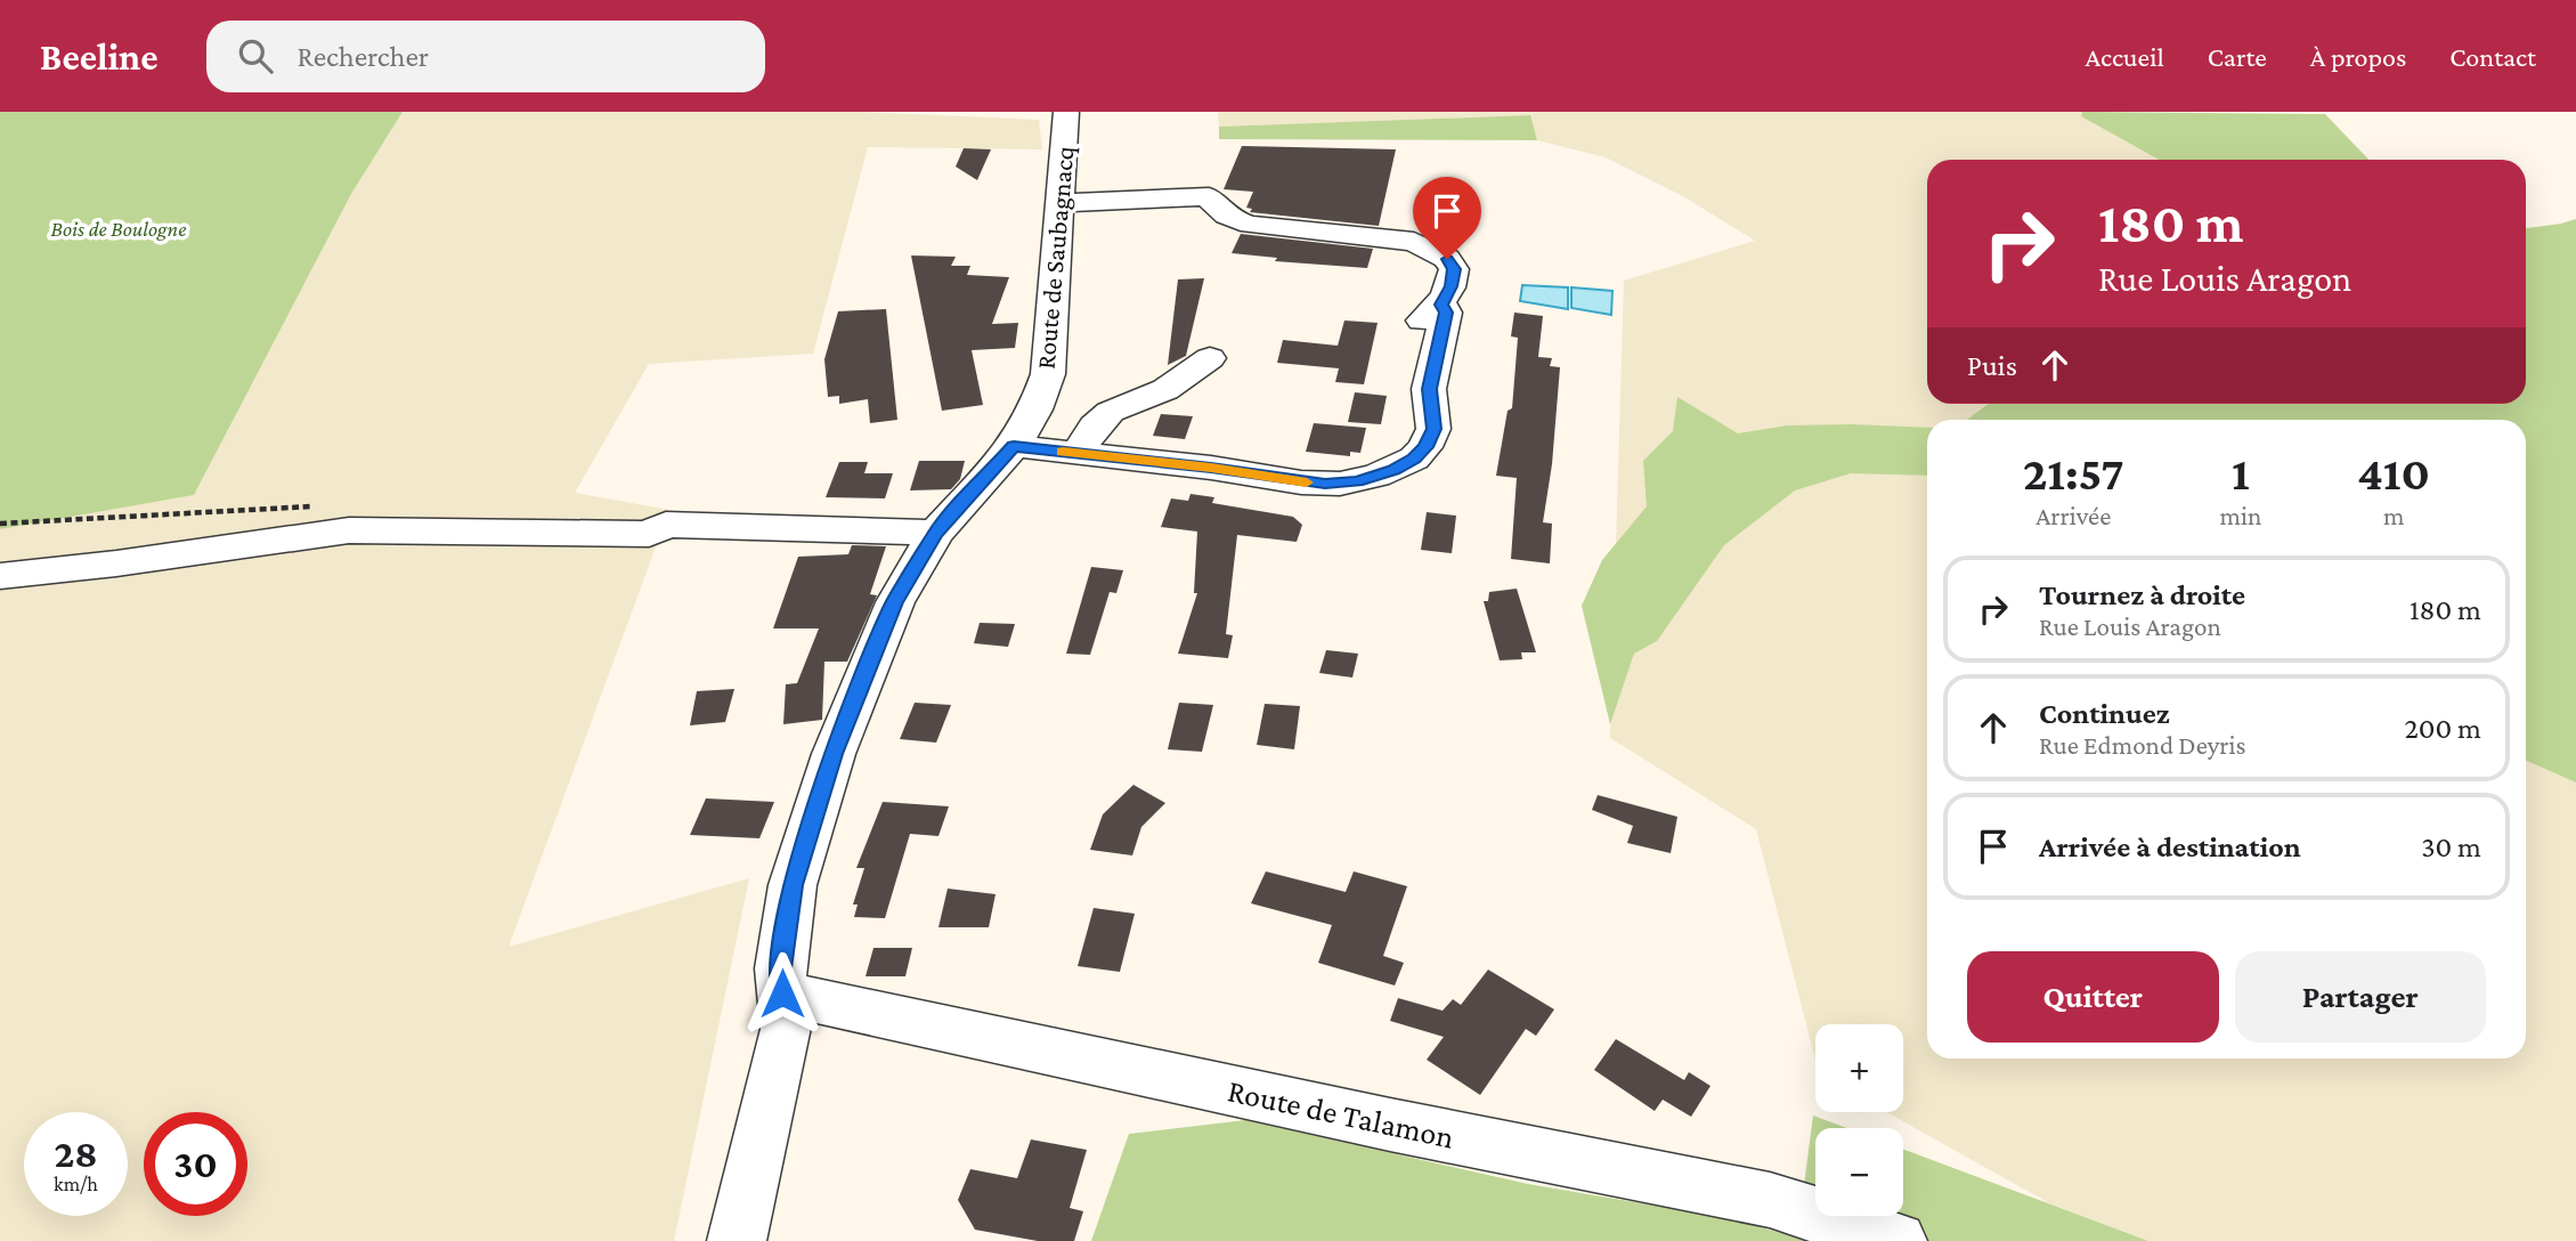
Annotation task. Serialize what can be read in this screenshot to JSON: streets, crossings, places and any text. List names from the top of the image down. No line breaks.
{"streets":{"street":["Route de Saubagnacq","Route de Talamon"]},"crossings":[["Route de Saubagnacq","Route de Talamon"]],"parks":["Bois de Boulogne"],"page":{"header":"Beeline","search":"Rechercher","nav":["Accueil","Carte","À propos","Contact"],"turn":["180 m","Rue Louis Aragon"],"then":"Puis","eta":["21:57","Arrivée","1","min","410","m"],"list":[{"name":"Tournez à droite","note":"Rue Louis Aragon","value":"180 m"},{"name":"Continuez","note":"Rue Edmond Deyris","value":"200 m"},{"name":"Arrivée à destination","value":"30 m"}],"buttons":["Quitter","Partager"],"map_buttons":["+","−"],"speed":"28 km/h","limit":"30"}}
